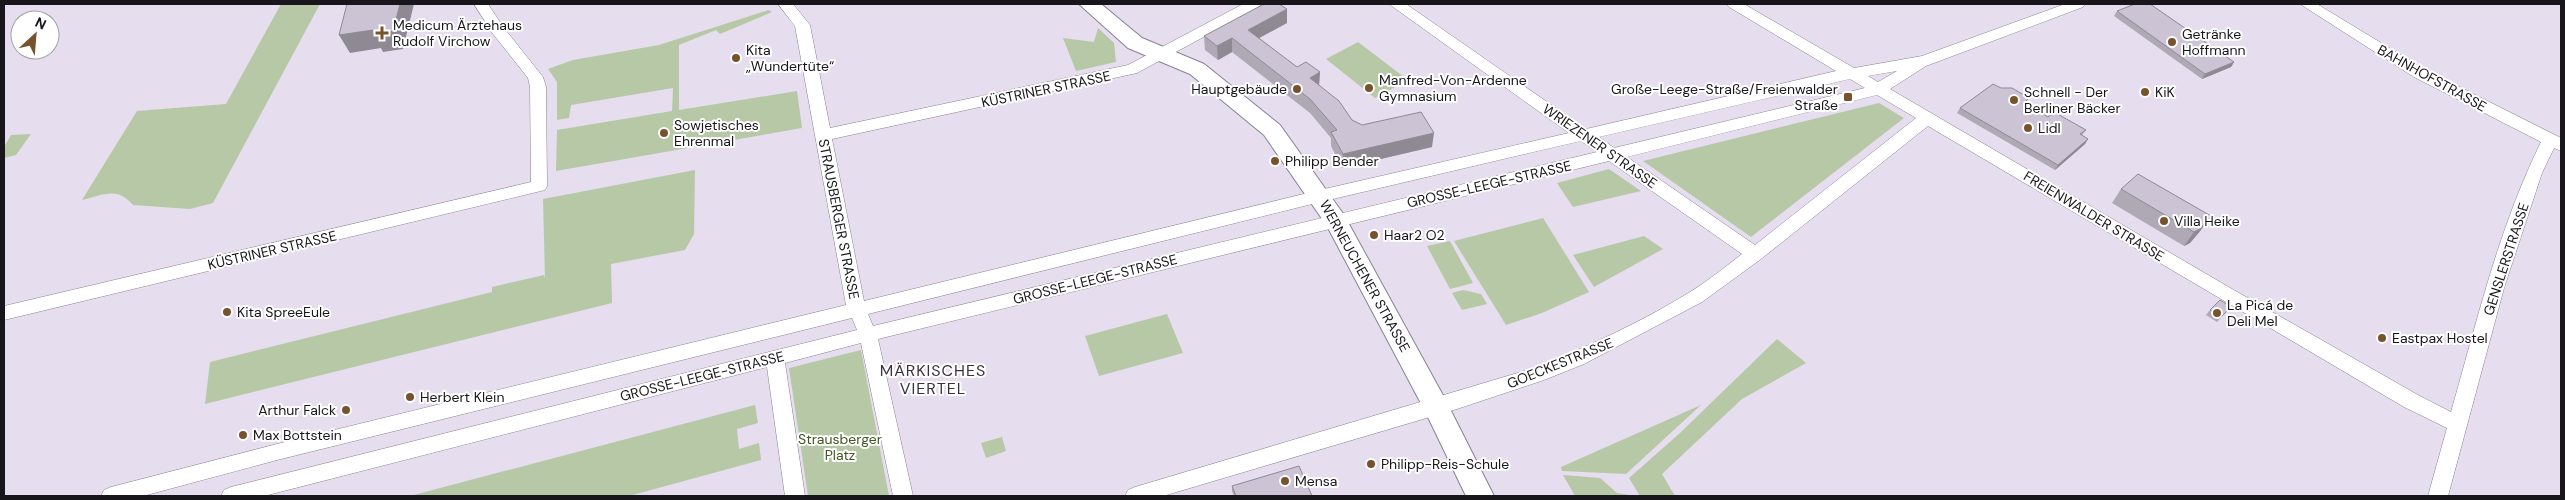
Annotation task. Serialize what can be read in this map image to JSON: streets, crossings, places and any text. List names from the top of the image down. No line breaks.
{"streets":{"street":["BAHNHOFSTRASSE","KÜSTRINER STRASSE","WRIEZENER STRASSE","GROSSE-LEEGE-STRASSE","FREIENWALDER STRASSE","STRAUSBERGER STRASSE","GENSLERSTRASSE","WERNEUCHENER STRASSE","GOECKESTRASSE"]},"crossings":[["BAHNHOFSTRASSE","GENSLERSTRASSE"],["KÜSTRINER STRASSE","STRAUSBERGER STRASSE"],["KÜSTRINER STRASSE","WERNEUCHENER STRASSE"],["WRIEZENER STRASSE","GROSSE-LEEGE-STRASSE"],["WRIEZENER STRASSE","GOECKESTRASSE"],["GROSSE-LEEGE-STRASSE","FREIENWALDER STRASSE"],["GROSSE-LEEGE-STRASSE","STRAUSBERGER STRASSE"],["GROSSE-LEEGE-STRASSE","WERNEUCHENER STRASSE"],["FREIENWALDER STRASSE","GENSLERSTRASSE"],["FREIENWALDER STRASSE","GOECKESTRASSE"],["WERNEUCHENER STRASSE","GOECKESTRASSE"]],"districts":["MÄRKISCHES VIERTEL"],"parks":["Strausberger Platz"],"places":{"health":["Medicum Ärztehaus Rudolf Virchow"],"other":["Getränke Hoffmann","Kita „Wundertüte“","Manfred-Von-Ardenne Gymnasium","Hauptgebäude","KiK","Schnell - Der Berliner Bäcker","Lidl","Sowjetisches Ehrenmal","Philipp Bender","Villa Heike","Haar2 O2","Kita SpreeEule","La Picá de Deli Mel","Eastpax Hostel","Herbert Klein","Arthur Falck","Max Bottstein","Philipp-Reis-Schule","Mensa"],"transit":["Große-Leege-Straße/Freienwalder Straße"]},"north":"top right"}
